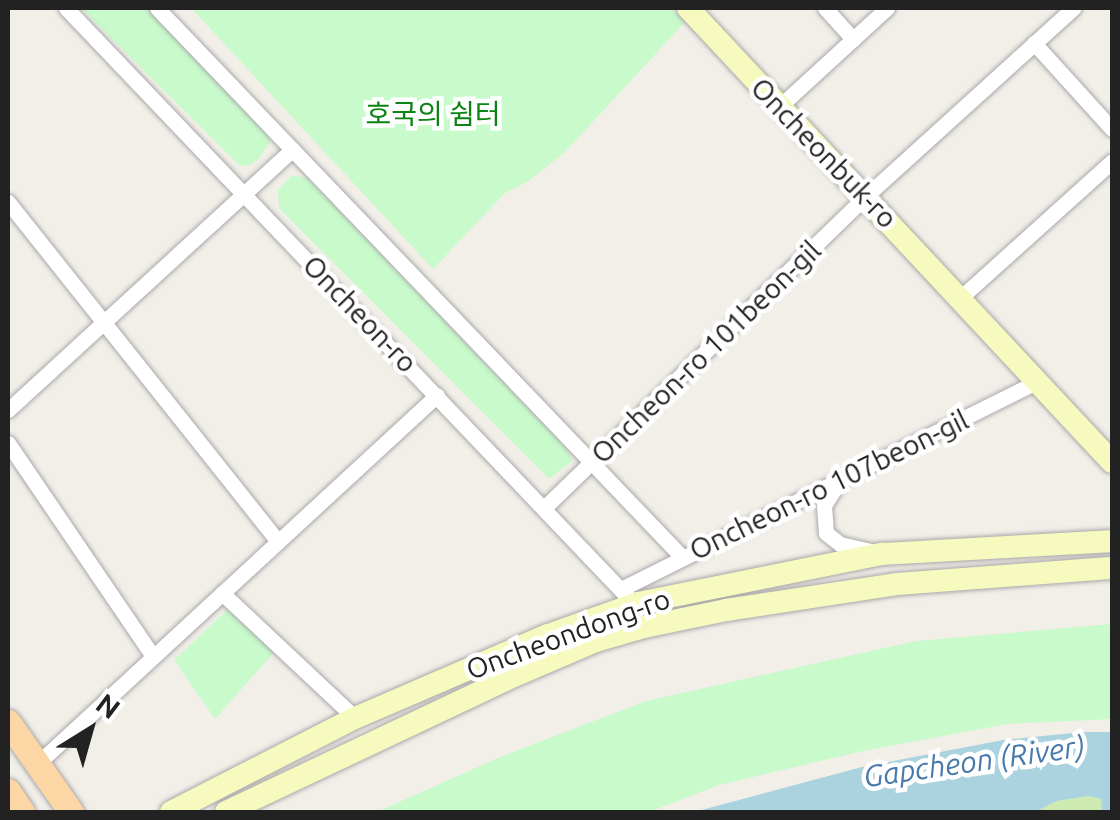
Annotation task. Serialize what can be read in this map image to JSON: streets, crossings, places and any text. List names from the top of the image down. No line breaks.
{"streets":{"main road":["Oncheonbuk-ro","Oncheondong-ro"],"street":["Oncheon-ro","Oncheon-ro 101beon-gil","Oncheon-ro 107beon-gil"]},"crossings":[["Oncheonbuk-ro","Oncheon-ro 101beon-gil"],["Oncheonbuk-ro","Oncheon-ro 107beon-gil"],["Oncheon-ro","Oncheon-ro 101beon-gil"],["Oncheon-ro","Oncheon-ro 107beon-gil"],["Oncheon-ro","Oncheondong-ro"],["Oncheon-ro 107beon-gil","Oncheondong-ro"]],"water":["Gapcheon (River)"],"parks":["호국의 쉼터"],"north":"top right"}
